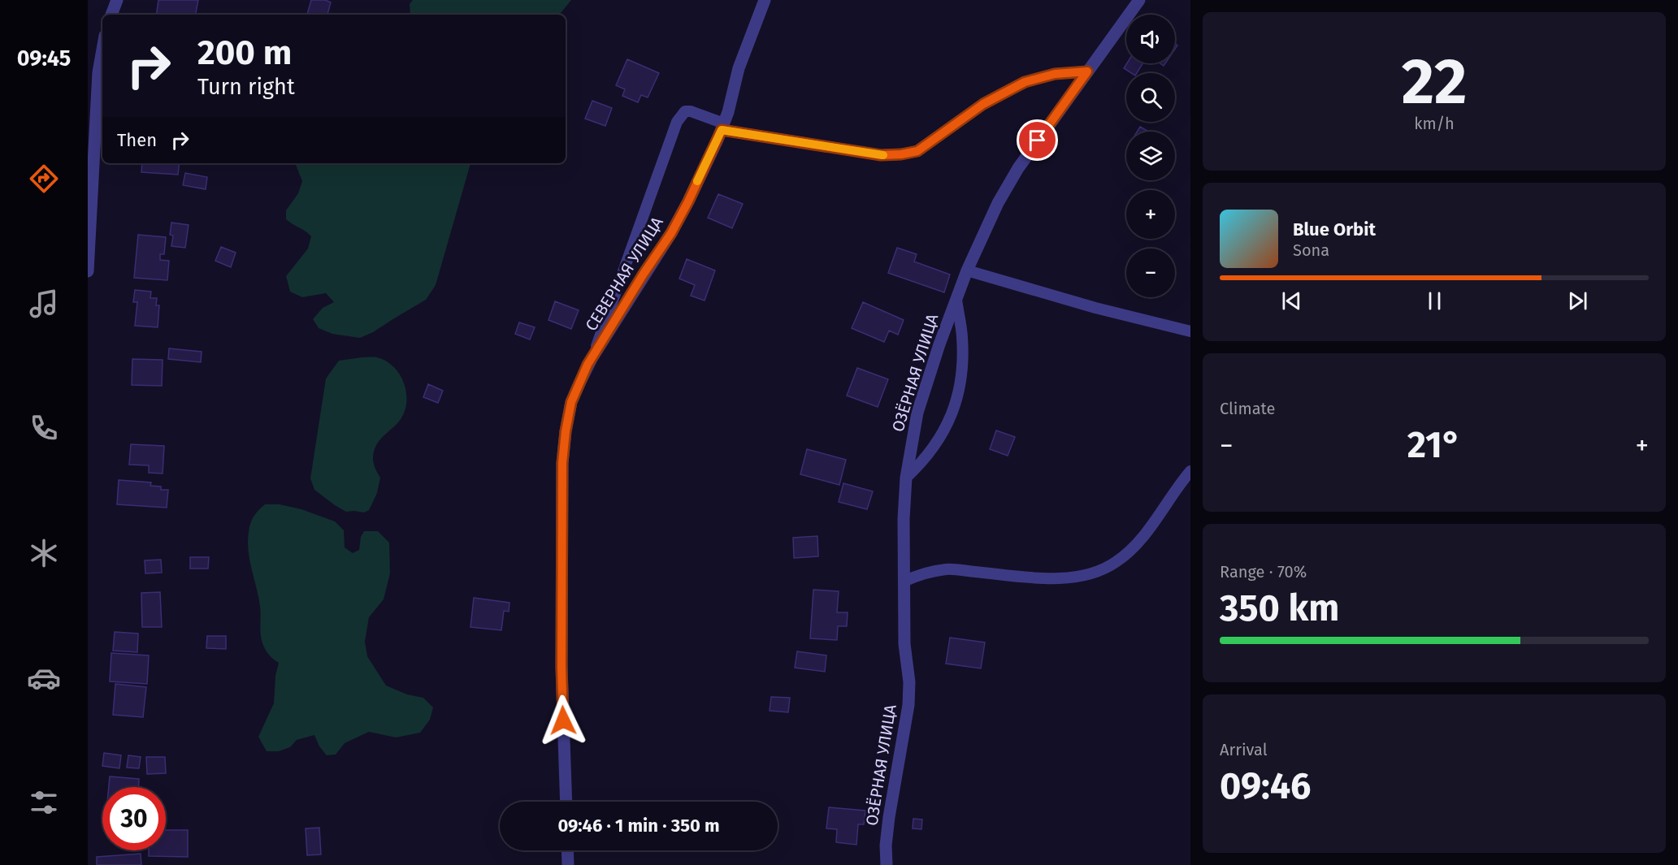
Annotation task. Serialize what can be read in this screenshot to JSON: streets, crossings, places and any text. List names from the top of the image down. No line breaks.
{"streets":{"street":["СЕВЕРНАЯ УЛИЦА","ОЗЁРНАЯ УЛИЦА"]},"page":{"tabs":"09:45","tile":[["22","km/h"],"Climate",["Range · 70%","350 km"],["Arrival","09:46"]],"map_buttons":["+","−"],"turn":["200 m","Turn right"],"then":"Then","song":["Blue Orbit","Sona"],"heat":["−","21°","+"],"limit":"30","trip":"09:46 · 1 min · 350 m"}}
